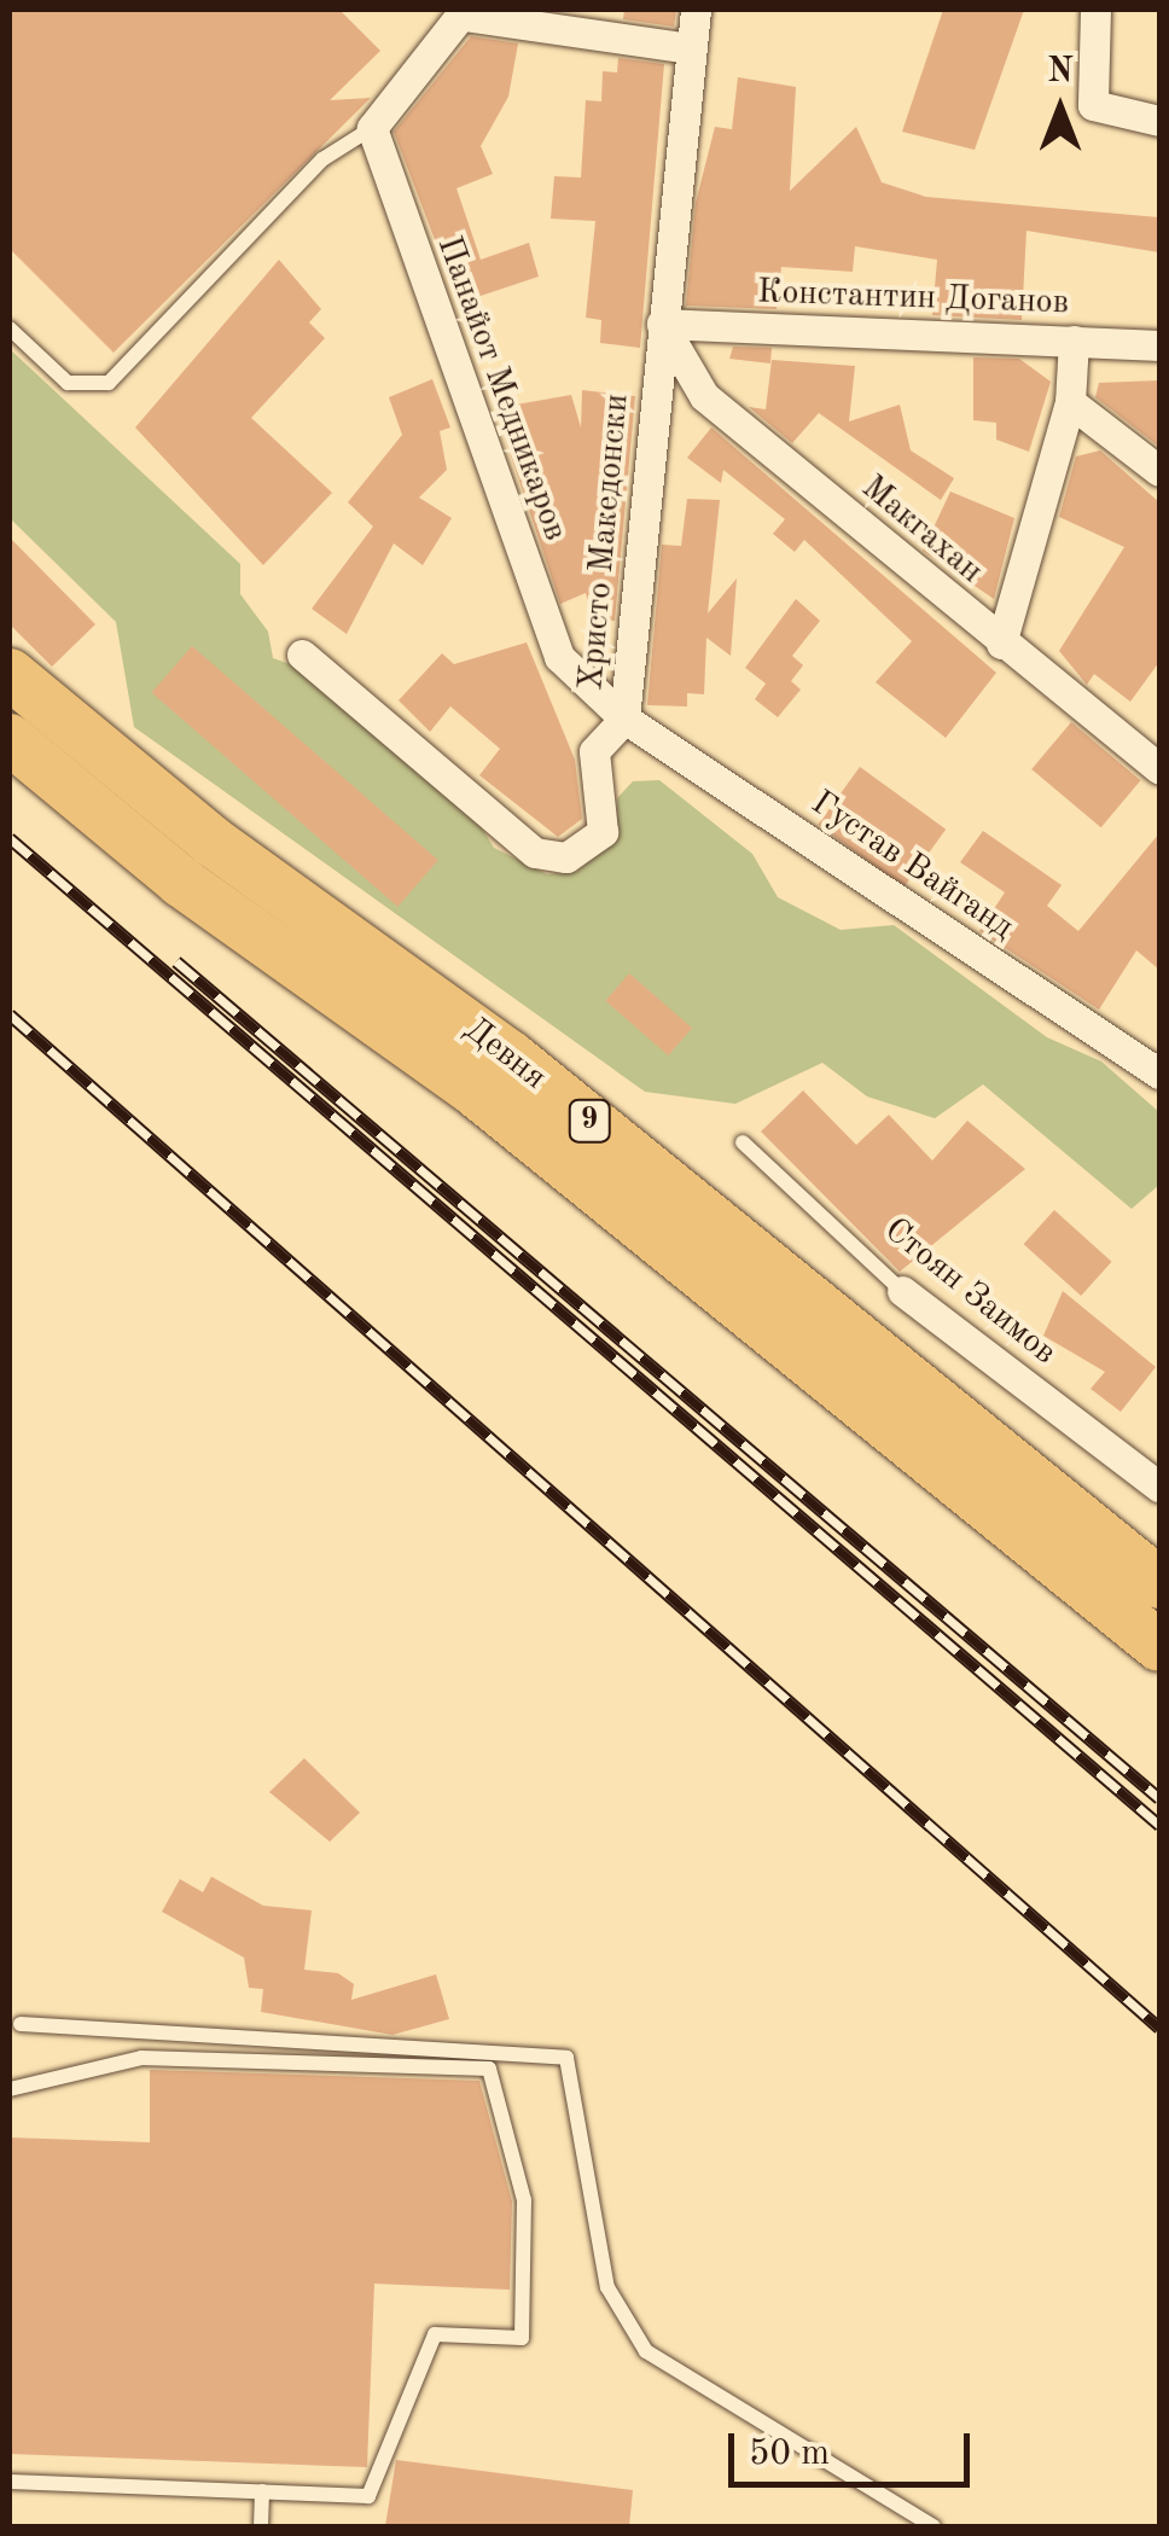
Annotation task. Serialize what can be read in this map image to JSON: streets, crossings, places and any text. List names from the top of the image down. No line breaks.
{"streets":{"highway":["Девня","9"],"street":["Константин Доганов","Панайот Медникаров","Макгахан","Христо Македонски","Густав Вайганд","Стоян Заимов"]},"crossings":[["Константин Доганов","Макгахан"],["Константин Доганов","Христо Македонски"],["Панайот Медникаров","Христо Македонски"],["Панайот Медникаров","Густав Вайганд"],["Макгахан","Христо Македонски"],["Христо Македонски","Густав Вайганд"]],"scale_bar":"50 m","north":"top"}
